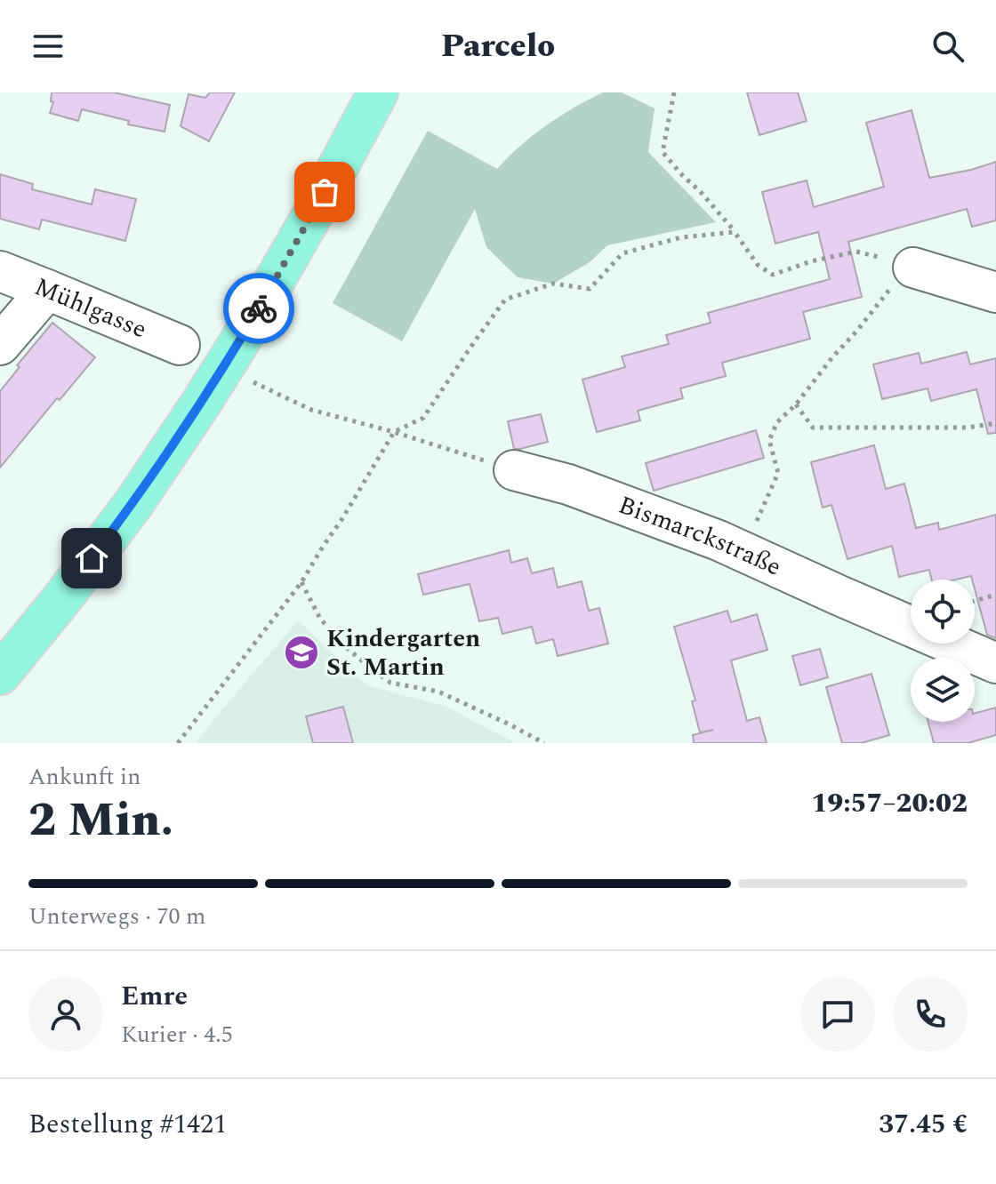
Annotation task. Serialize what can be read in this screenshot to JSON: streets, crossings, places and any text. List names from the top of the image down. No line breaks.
{"streets":{"street":["Mühlgasse","Bismarckstraße"]},"places":{"school or university":["Kindergarten St. Martin"]},"page":{"header":"Parcelo","heading":["2 Min.","Ankunft in","19:57–20:02"],"panel":["Emre","Kurier · 4.5","Bestellung #1421","37.45 €"],"bar":"Unterwegs · 70 m"}}
